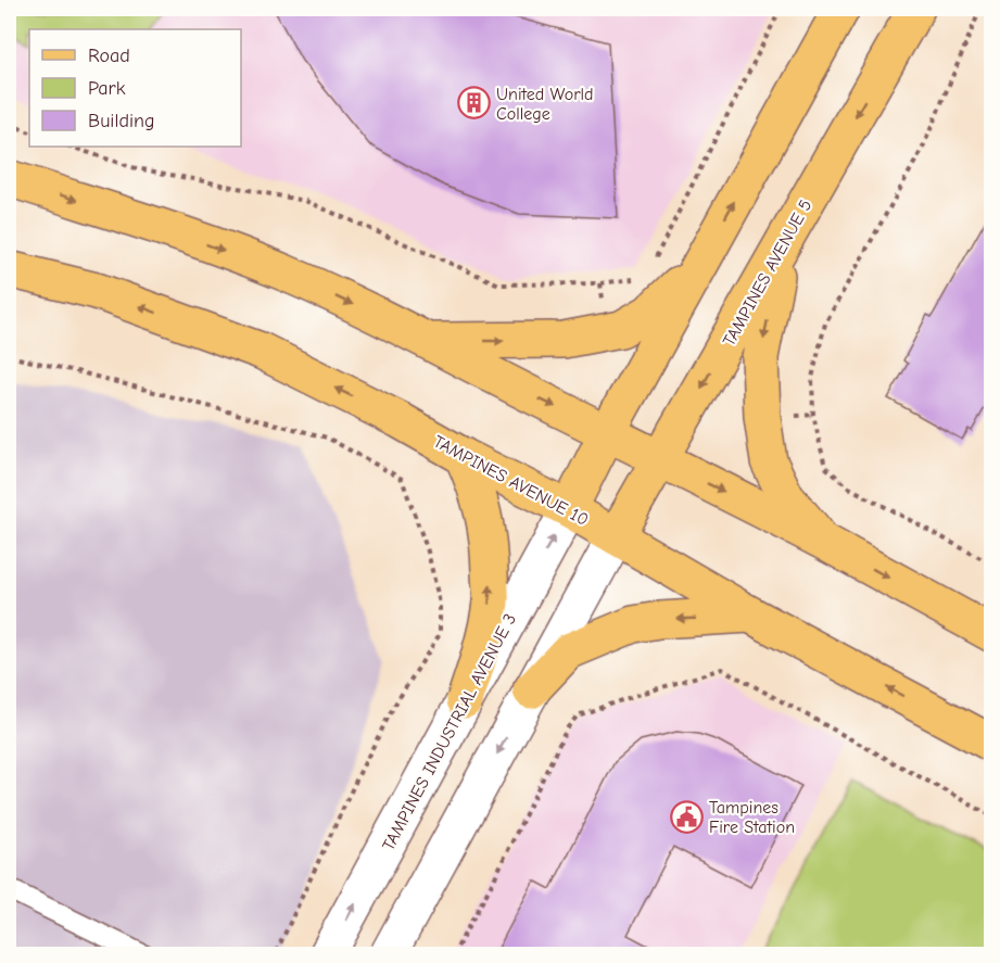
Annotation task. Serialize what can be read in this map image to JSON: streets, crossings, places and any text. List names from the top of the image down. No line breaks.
{"streets":{"main road":["TAMPINES AVENUE 5","TAMPINES AVENUE 10"],"street":["TAMPINES INDUSTRIAL AVENUE 3"]},"crossings":[["TAMPINES AVENUE 5","TAMPINES AVENUE 10"],["TAMPINES AVENUE 10","TAMPINES INDUSTRIAL AVENUE 3"]],"places":{"building":["United World College"],"public building":["Tampines Fire Station"]},"legend":["Road","Park","Building"]}
